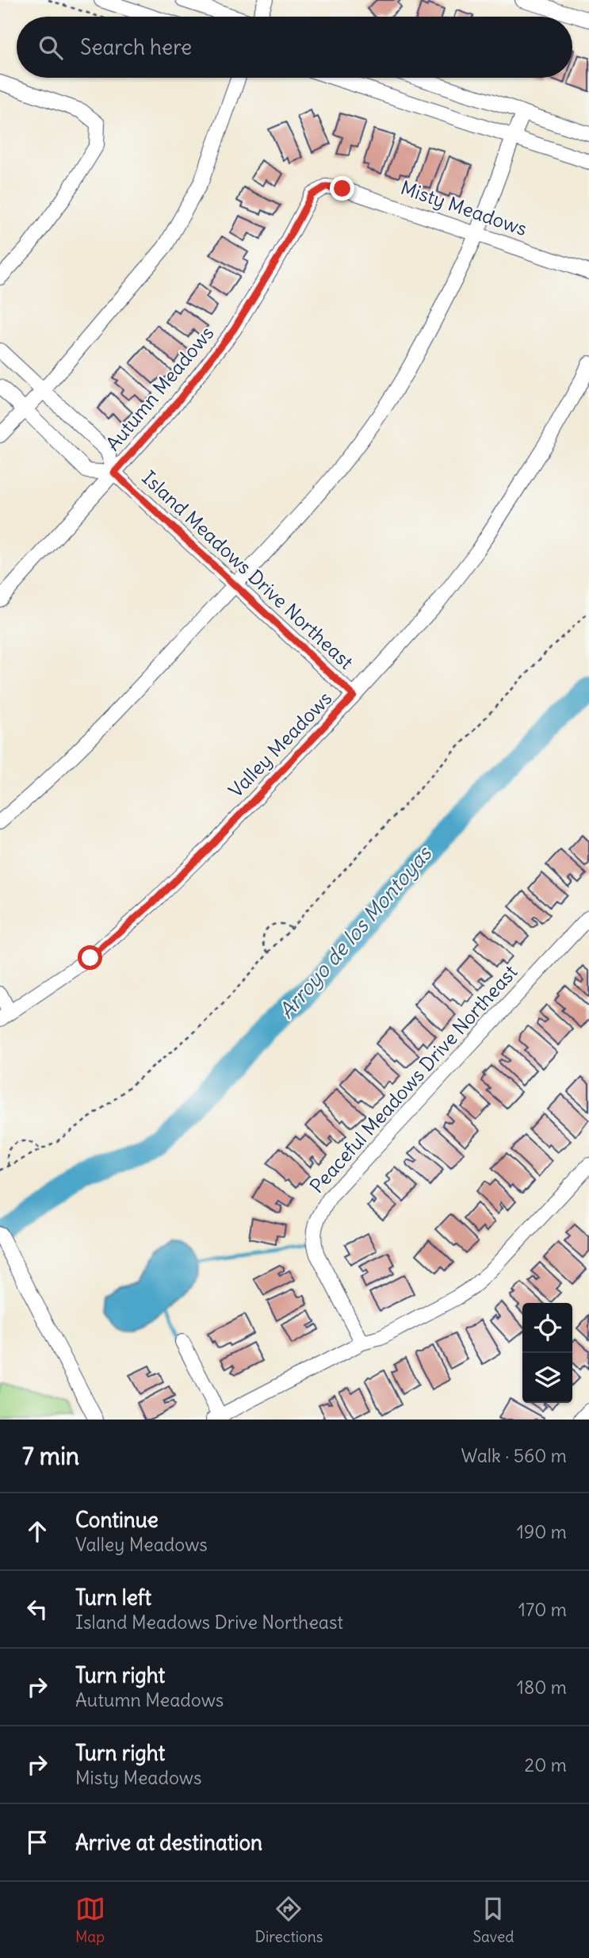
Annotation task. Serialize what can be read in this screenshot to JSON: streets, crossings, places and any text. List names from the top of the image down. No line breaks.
{"streets":{"street":["Misty Meadows","Autumn Meadows","Island Meadows Drive Northeast","Valley Meadows","Peaceful Meadows Drive Northeast"]},"crossings":[["Misty Meadows","Autumn Meadows"],["Autumn Meadows","Island Meadows Drive Northeast"],["Island Meadows Drive Northeast","Valley Meadows"]],"water":["Arroyo de los Montoyas"],"page":{"search":"Search here","heading":["7 min","Walk · 560 m"],"list":[["Continue","Valley Meadows","190 m"],["Turn left","Island Meadows Drive Northeast","170 m"],["Turn right","Autumn Meadows","180 m"],["Turn right","Misty Meadows","20 m"],"Arrive at destination"],"nav":["Map","Directions","Saved"]}}
